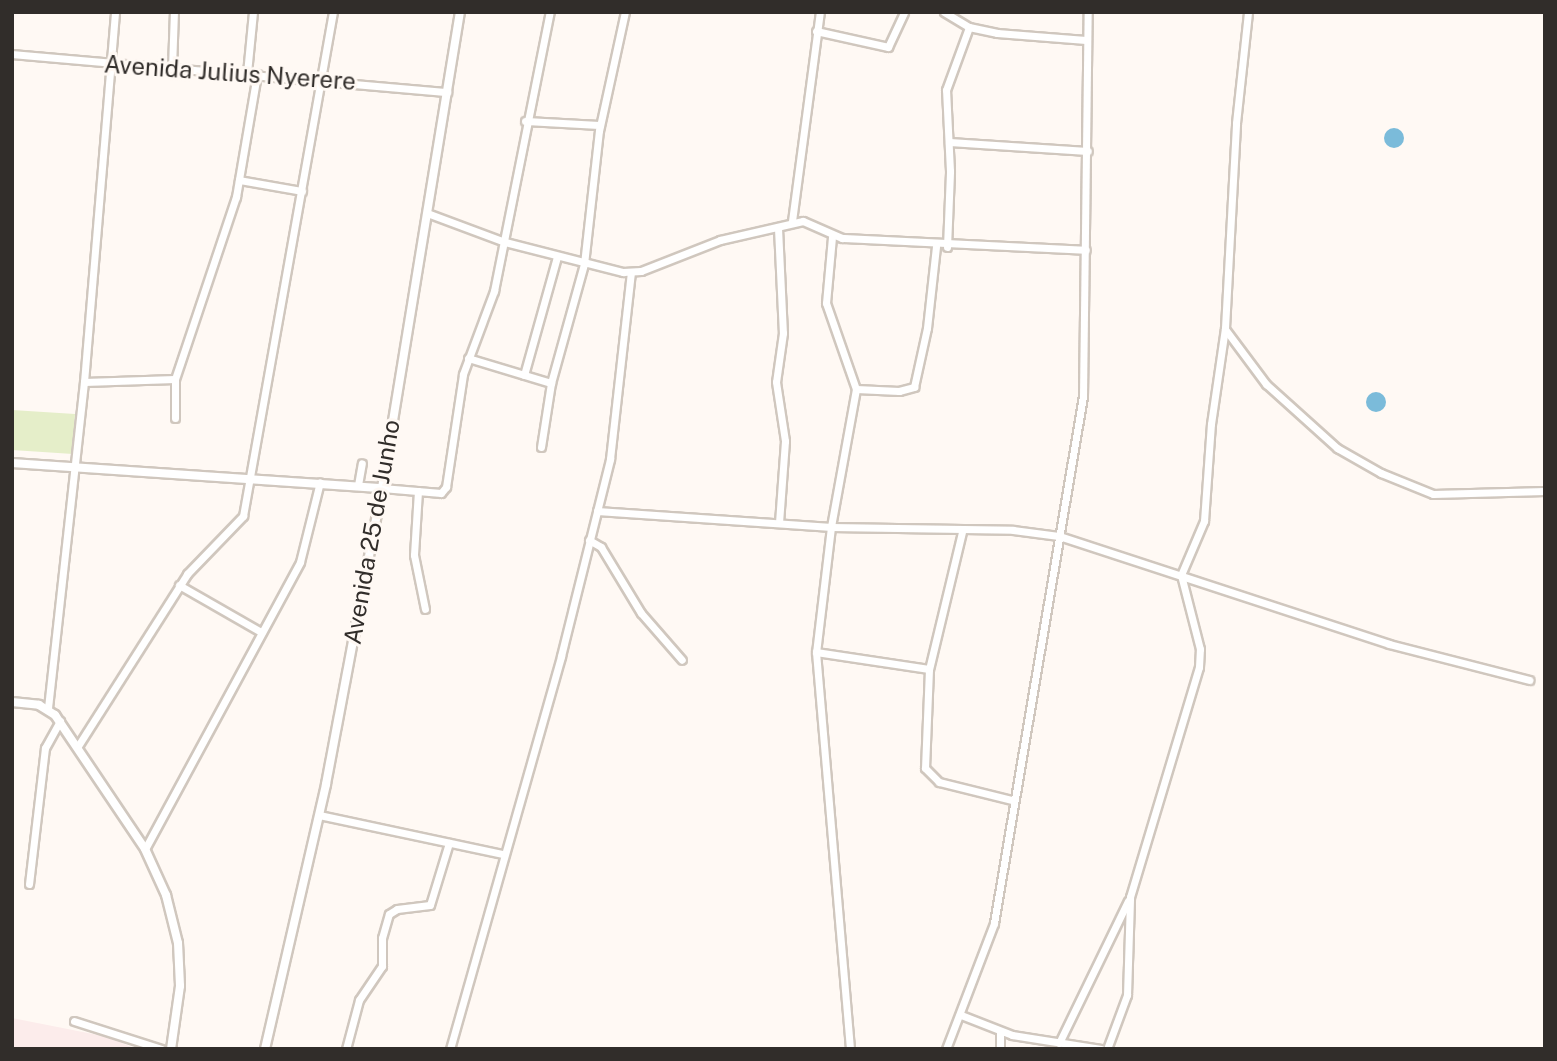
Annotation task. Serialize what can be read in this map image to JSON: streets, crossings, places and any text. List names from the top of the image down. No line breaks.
{"streets":{"street":["Avenida Julius Nyerere","Avenida 25 de Junho"]},"crossings":[["Avenida Julius Nyerere","Avenida 25 de Junho"]]}
